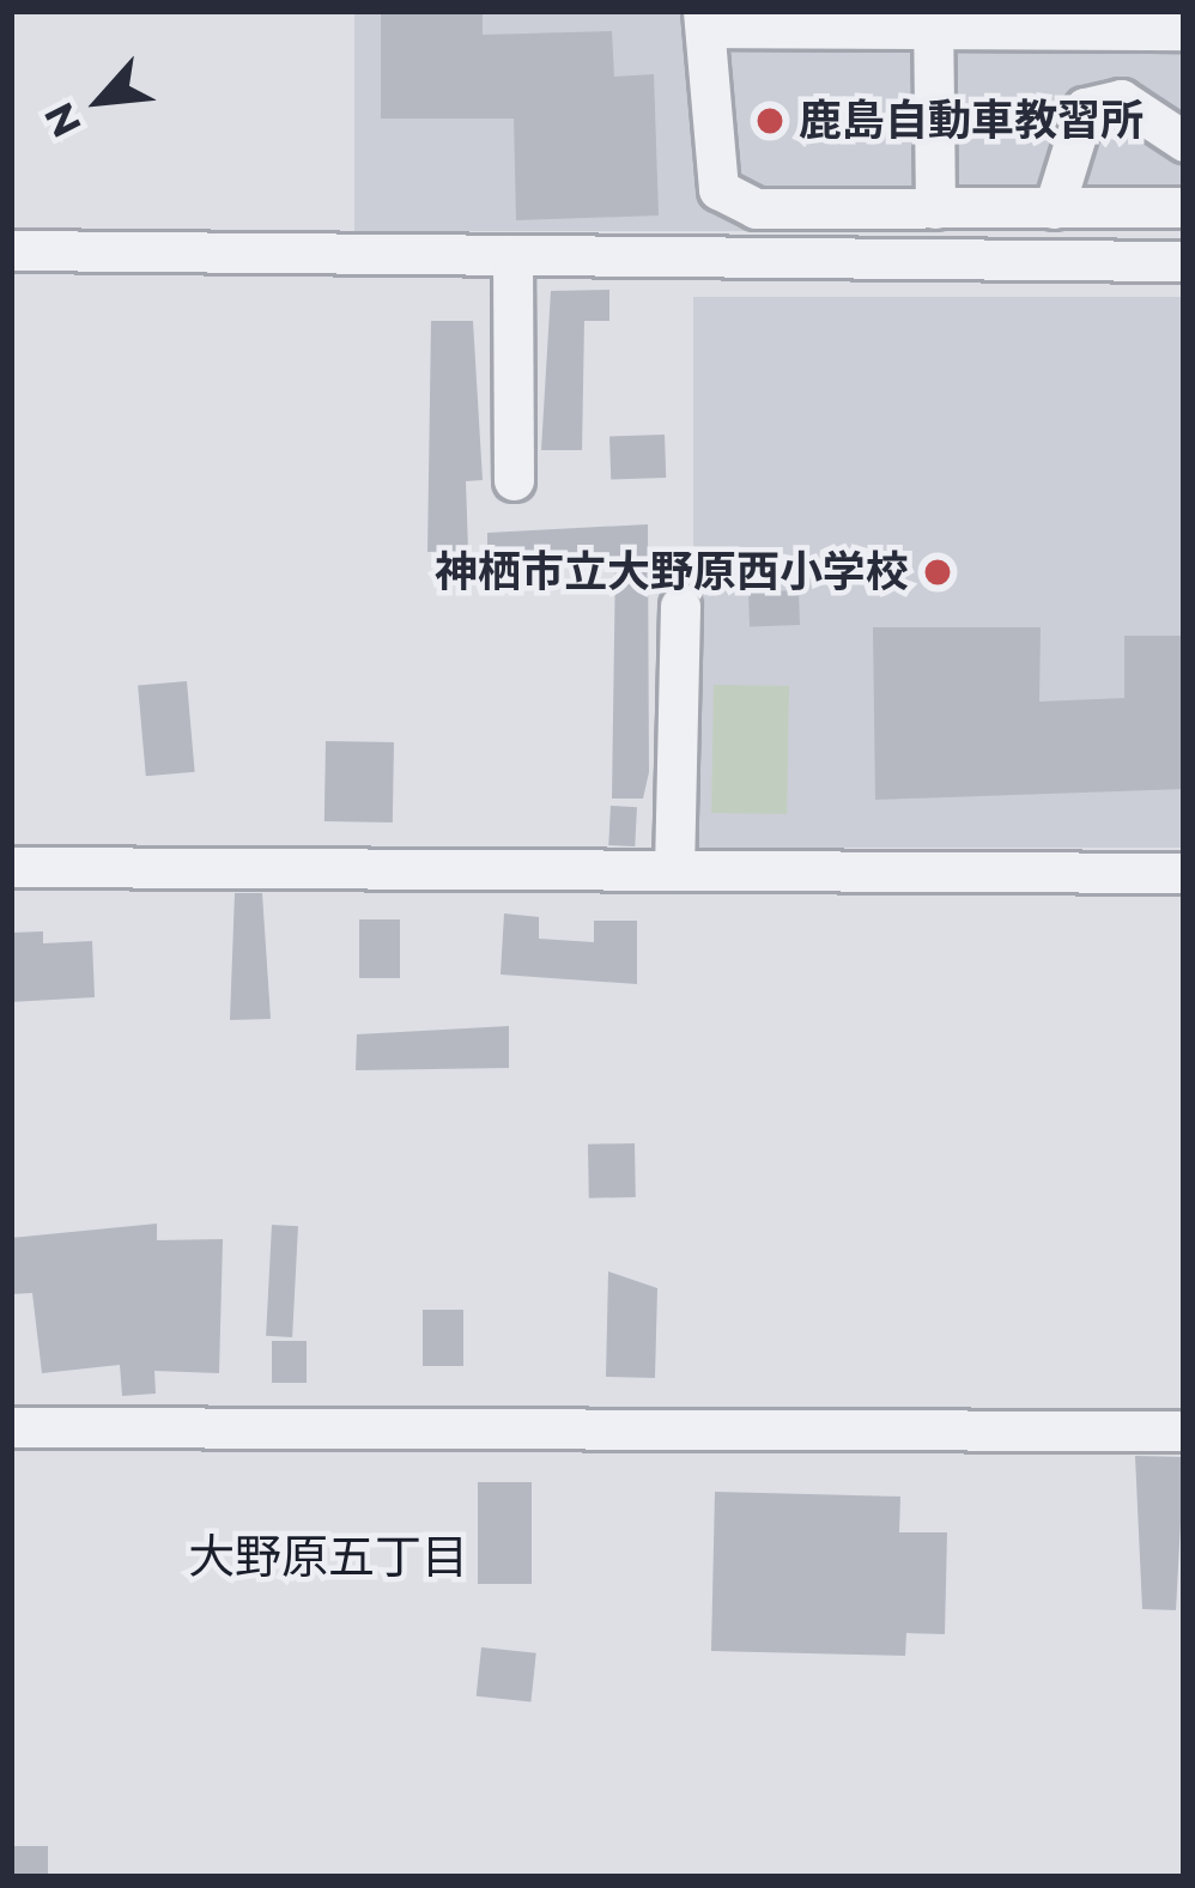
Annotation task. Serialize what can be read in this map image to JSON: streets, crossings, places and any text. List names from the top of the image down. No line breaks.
{"districts":["大野原五丁目"],"places":["鹿島自動車教習所","神栖市立大野原西小学校"],"north":"bottom left"}
